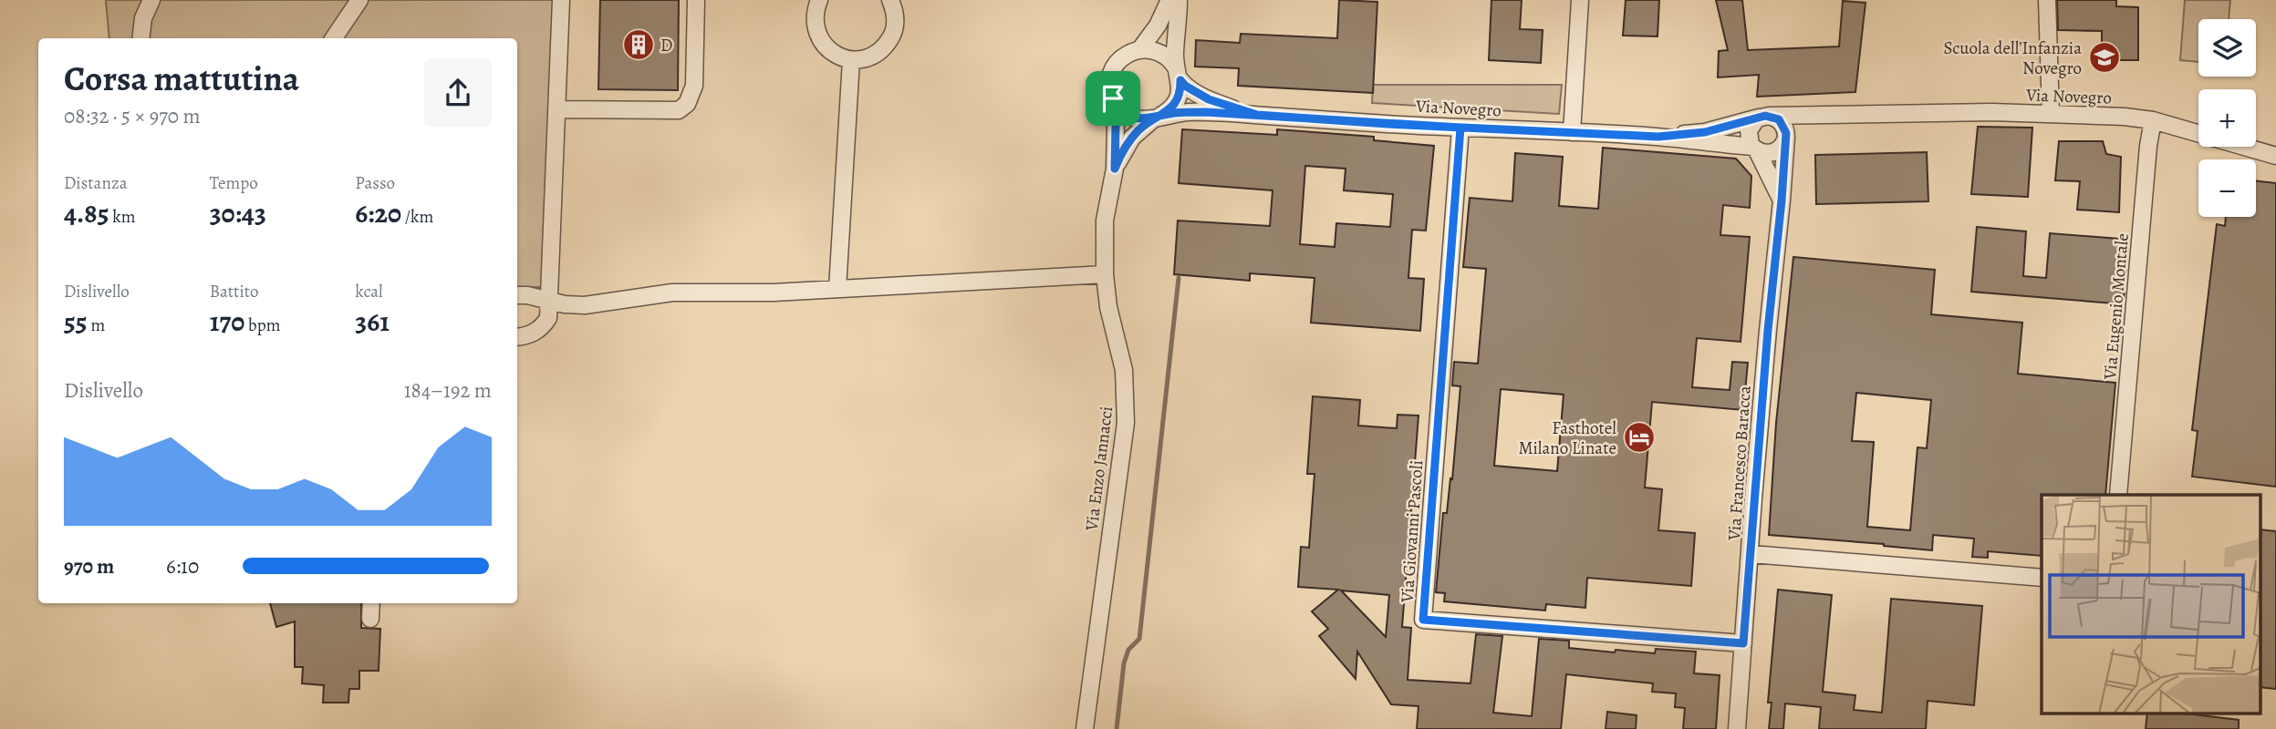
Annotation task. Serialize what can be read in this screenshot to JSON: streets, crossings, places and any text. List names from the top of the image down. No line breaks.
{"streets":{"street":["Via Novegro","Via Eugenio Montale","Via Francesco Baracca","Via Enzo Jannacci","Via Giovanni Pascoli"]},"crossings":[["Via Novegro","Via Eugenio Montale"],["Via Novegro","Via Francesco Baracca"],["Via Novegro","Via Enzo Jannacci"],["Via Novegro","Via Giovanni Pascoli"],["Via Francesco Baracca","Via Giovanni Pascoli"]],"places":{"building":["D"],"school or university":["Scuola dell’Infanzia Novegro"],"hotel":["Fasthotel Milano Linate"]},"page":{"map_buttons":["+","−"],"heading":["Corsa mattutina","08:32 · 5 × 970 m"],"stats":[["Distanza","4.85 km"],["Tempo","30:43"],["Passo","6:20 /km"],["Dislivello","55 m"],["Battito","170 bpm"],["kcal","361"]],"chart":["Dislivello","184–192 m"],"list":[{"name":"970 m","note":"6:10"}]}}
